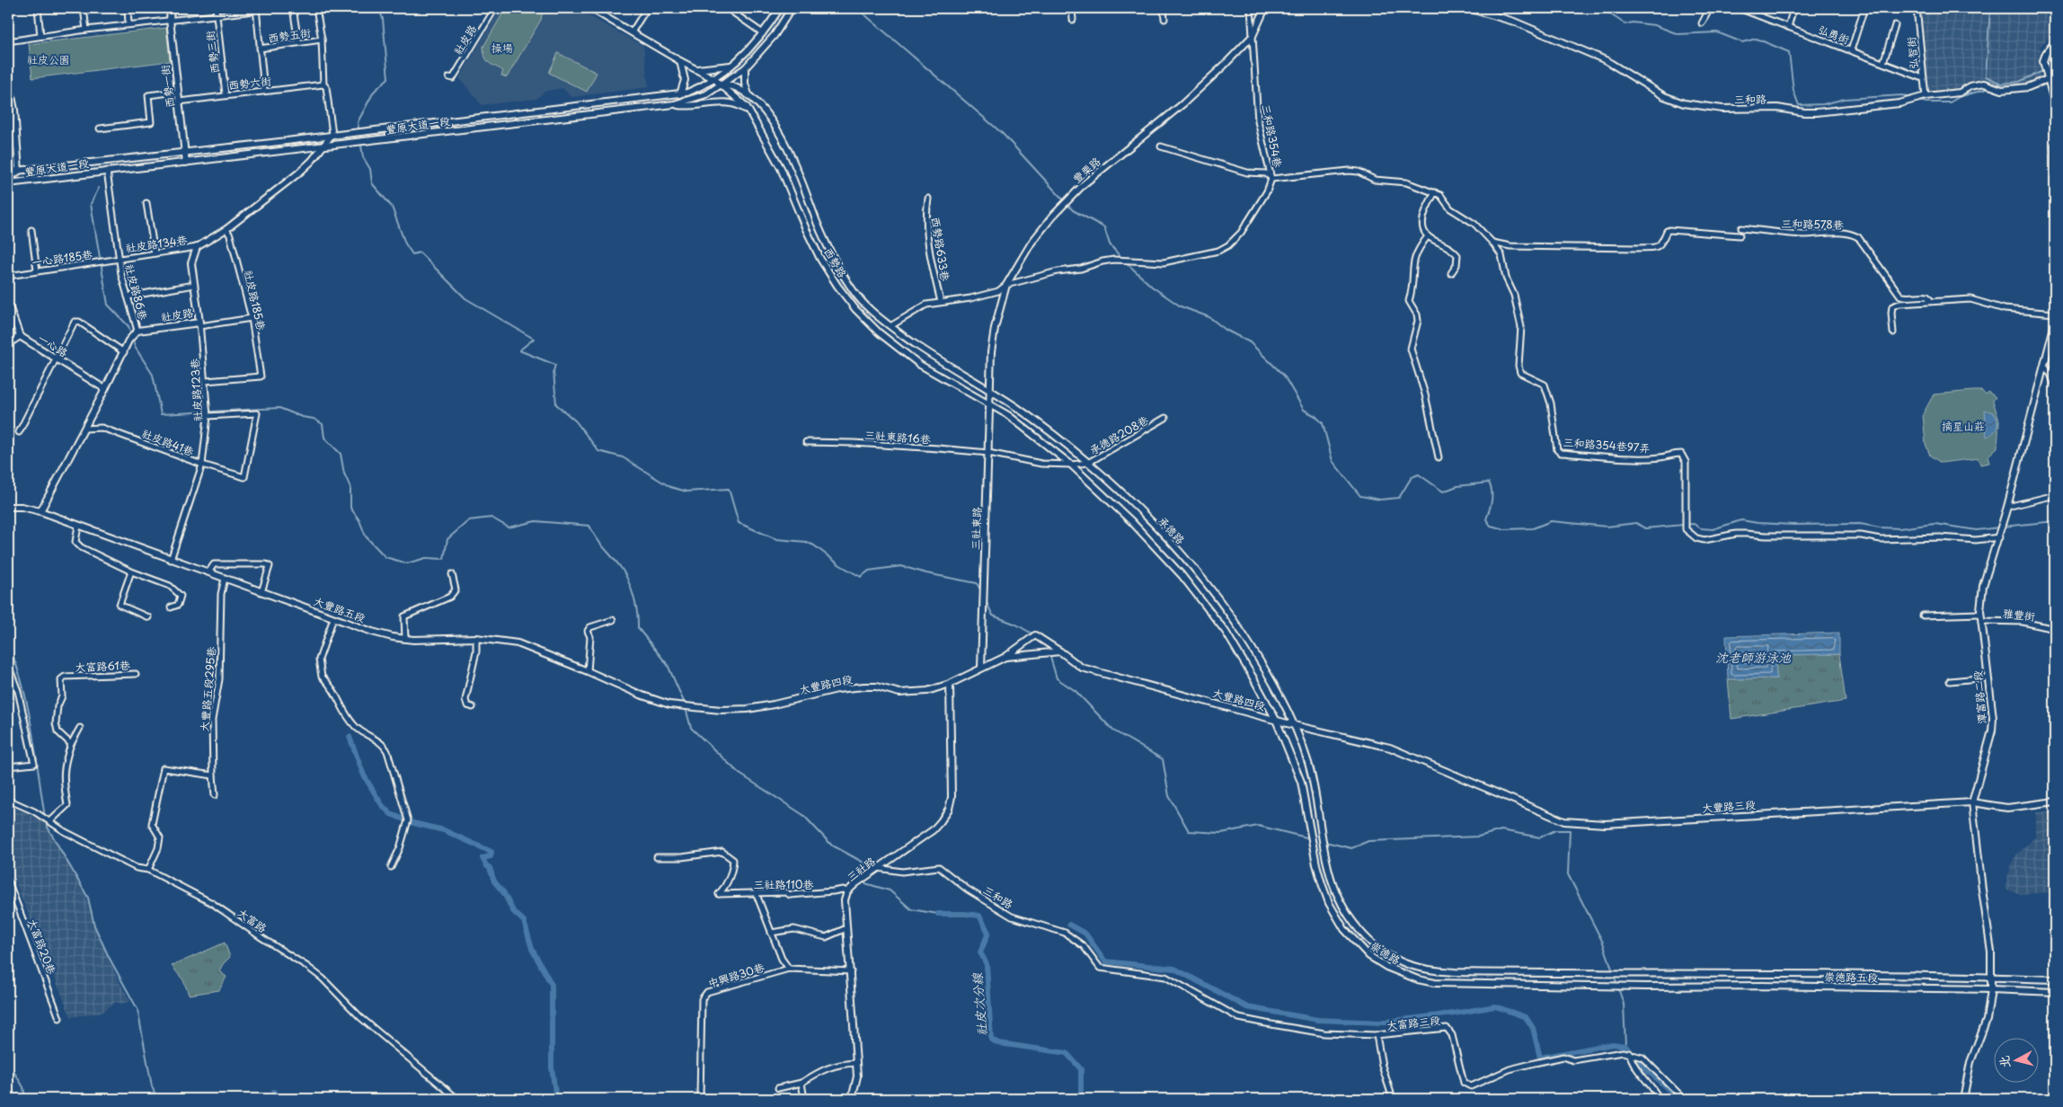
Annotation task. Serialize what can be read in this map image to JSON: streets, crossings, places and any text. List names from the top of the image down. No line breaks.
{"streets":{"street":["弘勇街","西勢五街","社皮路","西勢三街","弘智街","西勢六街","西勢一街","三和路","豐原大道一段","三和路354巷","豐栗路","三和路578巷","社皮路134巷","西勢路633巷","一心路185巷","西勢路","社皮路86巷","社皮路185巷","一心路","社皮路123巷","承德路208巷","三社東路16巷","社皮路41巷","三和路354巷97弄","三社東路","承德路","大豐路五段","雅豐街","大富路61巷","大豐路四段","大豐路五段295巷","潭富路二段","大豐路三段","三社路","三社路110巷","大富路","大富路20巷","崇德路","中興路30巷","崇德路五段","大富路三段"]},"crossings":[["弘勇街","弘智街"],["社皮路","社皮路134巷"],["社皮路","社皮路86巷"],["社皮路","社皮路123巷"],["西勢三街","西勢六街"],["弘智街","三和路"],["西勢六街","西勢一街"],["西勢一街","豐原大道一段"],["三和路","三社路"],["三和路","大富路三段"],["豐原大道一段","西勢路"],["豐原大道一段","社皮路86巷"],["三和路354巷","豐栗路"],["三和路354巷","三和路354巷97弄"],["豐栗路","西勢路"],["豐栗路","三社東路"],["豐栗路","承德路"],["社皮路134巷","一心路185巷"],["社皮路134巷","社皮路86巷"],["一心路185巷","社皮路86巷"],["西勢路","三社東路"],["西勢路","承德路"],["社皮路185巷","社皮路123巷"],["社皮路123巷","社皮路41巷"],["社皮路123巷","大豐路五段"],["承德路208巷","三社東路16巷"],["承德路208巷","承德路"],["三社東路16巷","三社東路"],["三和路354巷97弄","潭富路二段"],["三社東路","承德路"],["三社東路","大豐路四段"],["承德路","大豐路四段"],["承德路","崇德路"],["大豐路五段","大豐路四段"],["大豐路五段","大豐路五段295巷"],["雅豐街","潭富路二段"],["大豐路四段","大豐路三段"],["大豐路四段","三社路"],["大豐路四段","崇德路"],["潭富路二段","大豐路三段"],["潭富路二段","崇德路五段"],["三社路","三社路110巷"],["三社路","中興路30巷"],["崇德路","崇德路五段"]],"water":["沈老師游泳池","社皮次分線"],"parks":["操場","社皮公園","摘星山莊"],"north":"left"}
